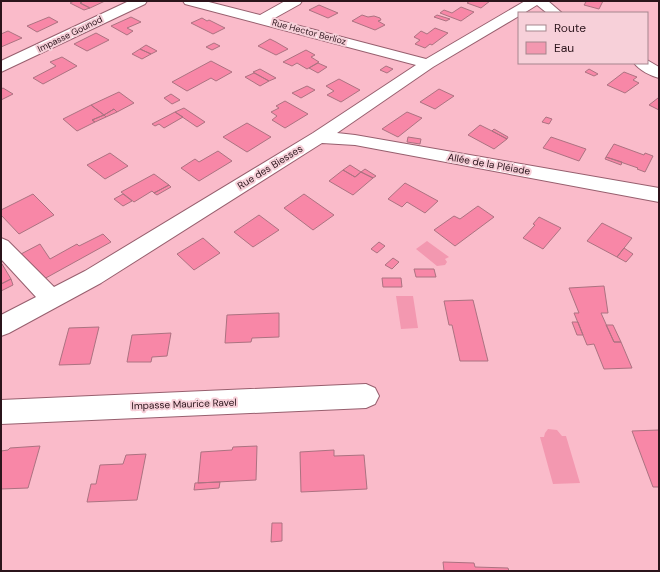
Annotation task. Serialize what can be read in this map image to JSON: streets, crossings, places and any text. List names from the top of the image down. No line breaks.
{"streets":{"street":["Rue Hector Berlioz","Impasse Gounod","Allée de la Pléiade","Rue des Biesses","Impasse Maurice Ravel"]},"crossings":[["Rue Hector Berlioz","Rue des Biesses"],["Allée de la Pléiade","Rue des Biesses"]],"legend":["Route","Eau"]}
